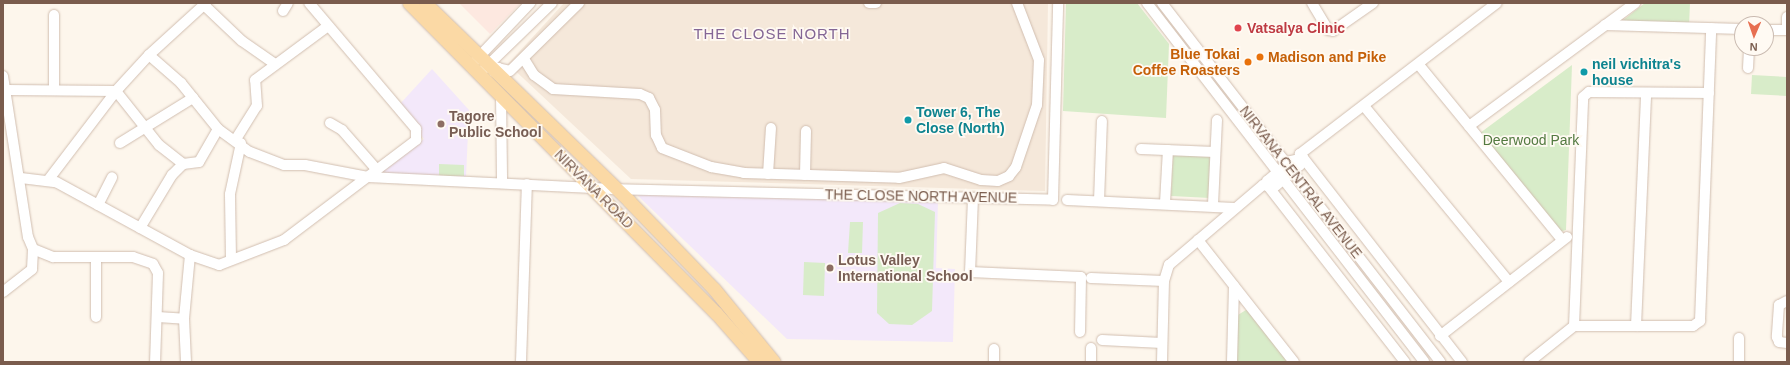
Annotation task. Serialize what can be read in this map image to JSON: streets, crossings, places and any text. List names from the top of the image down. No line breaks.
{"streets":{"main road":["NIRVANA ROAD"],"street":["NIRVANA CENTRAL AVENUE","THE CLOSE NORTH AVENUE"]},"crossings":[["NIRVANA ROAD","THE CLOSE NORTH AVENUE"]],"districts":["THE CLOSE NORTH"],"parks":["Deerwood Park"],"places":["Vatsalya Clinic","Madison and Pike","Blue Tokai Coffee Roasters","neil vichitra's house","Tower 6, The Close (North)","Tagore Public School","Lotus Valley International School"],"north":"bottom"}
